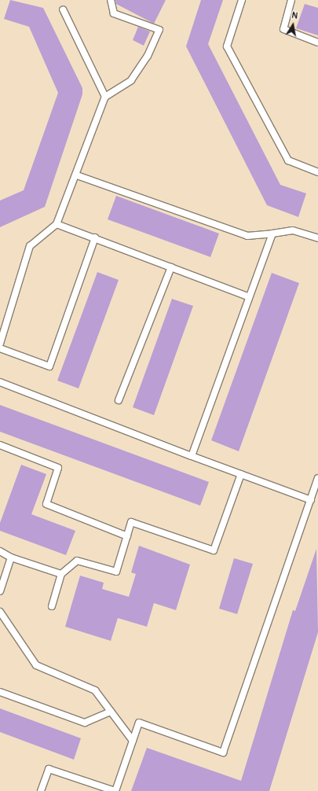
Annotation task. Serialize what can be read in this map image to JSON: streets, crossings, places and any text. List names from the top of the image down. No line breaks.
{"north":"top"}
